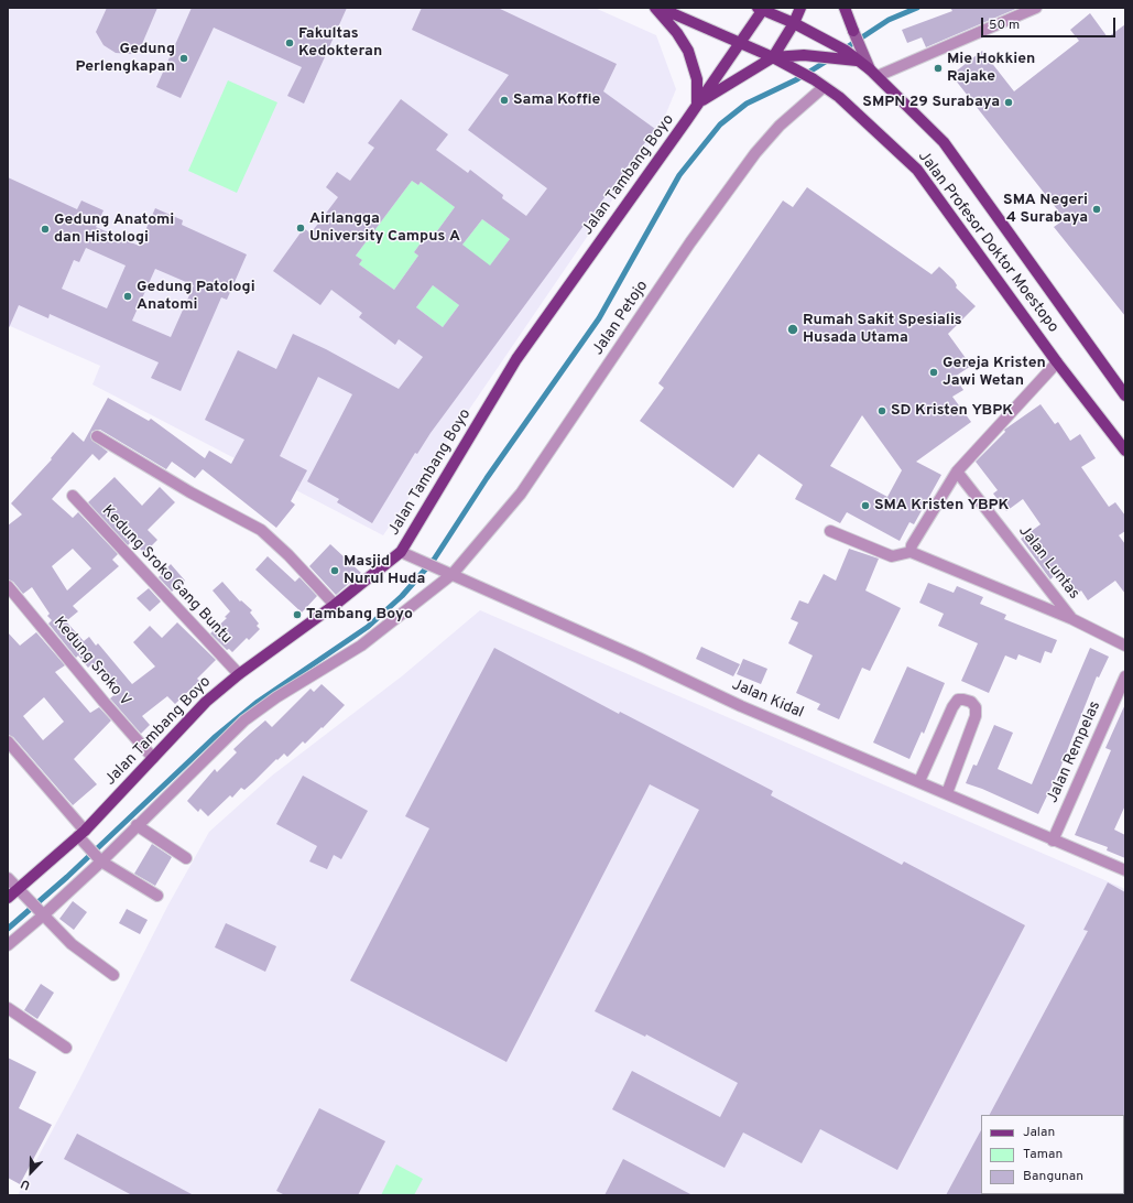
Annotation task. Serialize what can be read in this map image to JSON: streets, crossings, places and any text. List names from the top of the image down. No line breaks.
{"streets":{"main road":["Jalan Tambang Boyo","Jalan Profesor Doktor Moestopo"],"street":["Jalan Petojo","Jalan Luntas","Kedung Sroko Gang Buntu","Kedung Sroko V","Jalan Kidal","Jalan Rempelas"]},"crossings":[["Jalan Tambang Boyo","Jalan Profesor Doktor Moestopo"],["Jalan Tambang Boyo","Kedung Sroko Gang Buntu"],["Jalan Tambang Boyo","Kedung Sroko V"],["Jalan Tambang Boyo","Jalan Kidal"],["Jalan Profesor Doktor Moestopo","Jalan Petojo"],["Jalan Petojo","Jalan Kidal"],["Jalan Kidal","Jalan Rempelas"]],"places":["Fakultas Kedokteran","Gedung Perlengkapan","Mie Hokkien Rajake","Sama Koffie","SMPN 29 Surabaya","SMA Negeri 4 Surabaya","Airlangga University Campus A","Gedung Anatomi dan Histologi","Gedung Patologi Anatomi","Rumah Sakit Spesialis Husada Utama","Gereja Kristen Jawi Wetan","SD Kristen YBPK","SMA Kristen YBPK","Masjid Nurul Huda","Tambang Boyo"],"legend":["Jalan","Taman","Bangunan"],"scale_bar":"50 m","north":"bottom left"}
